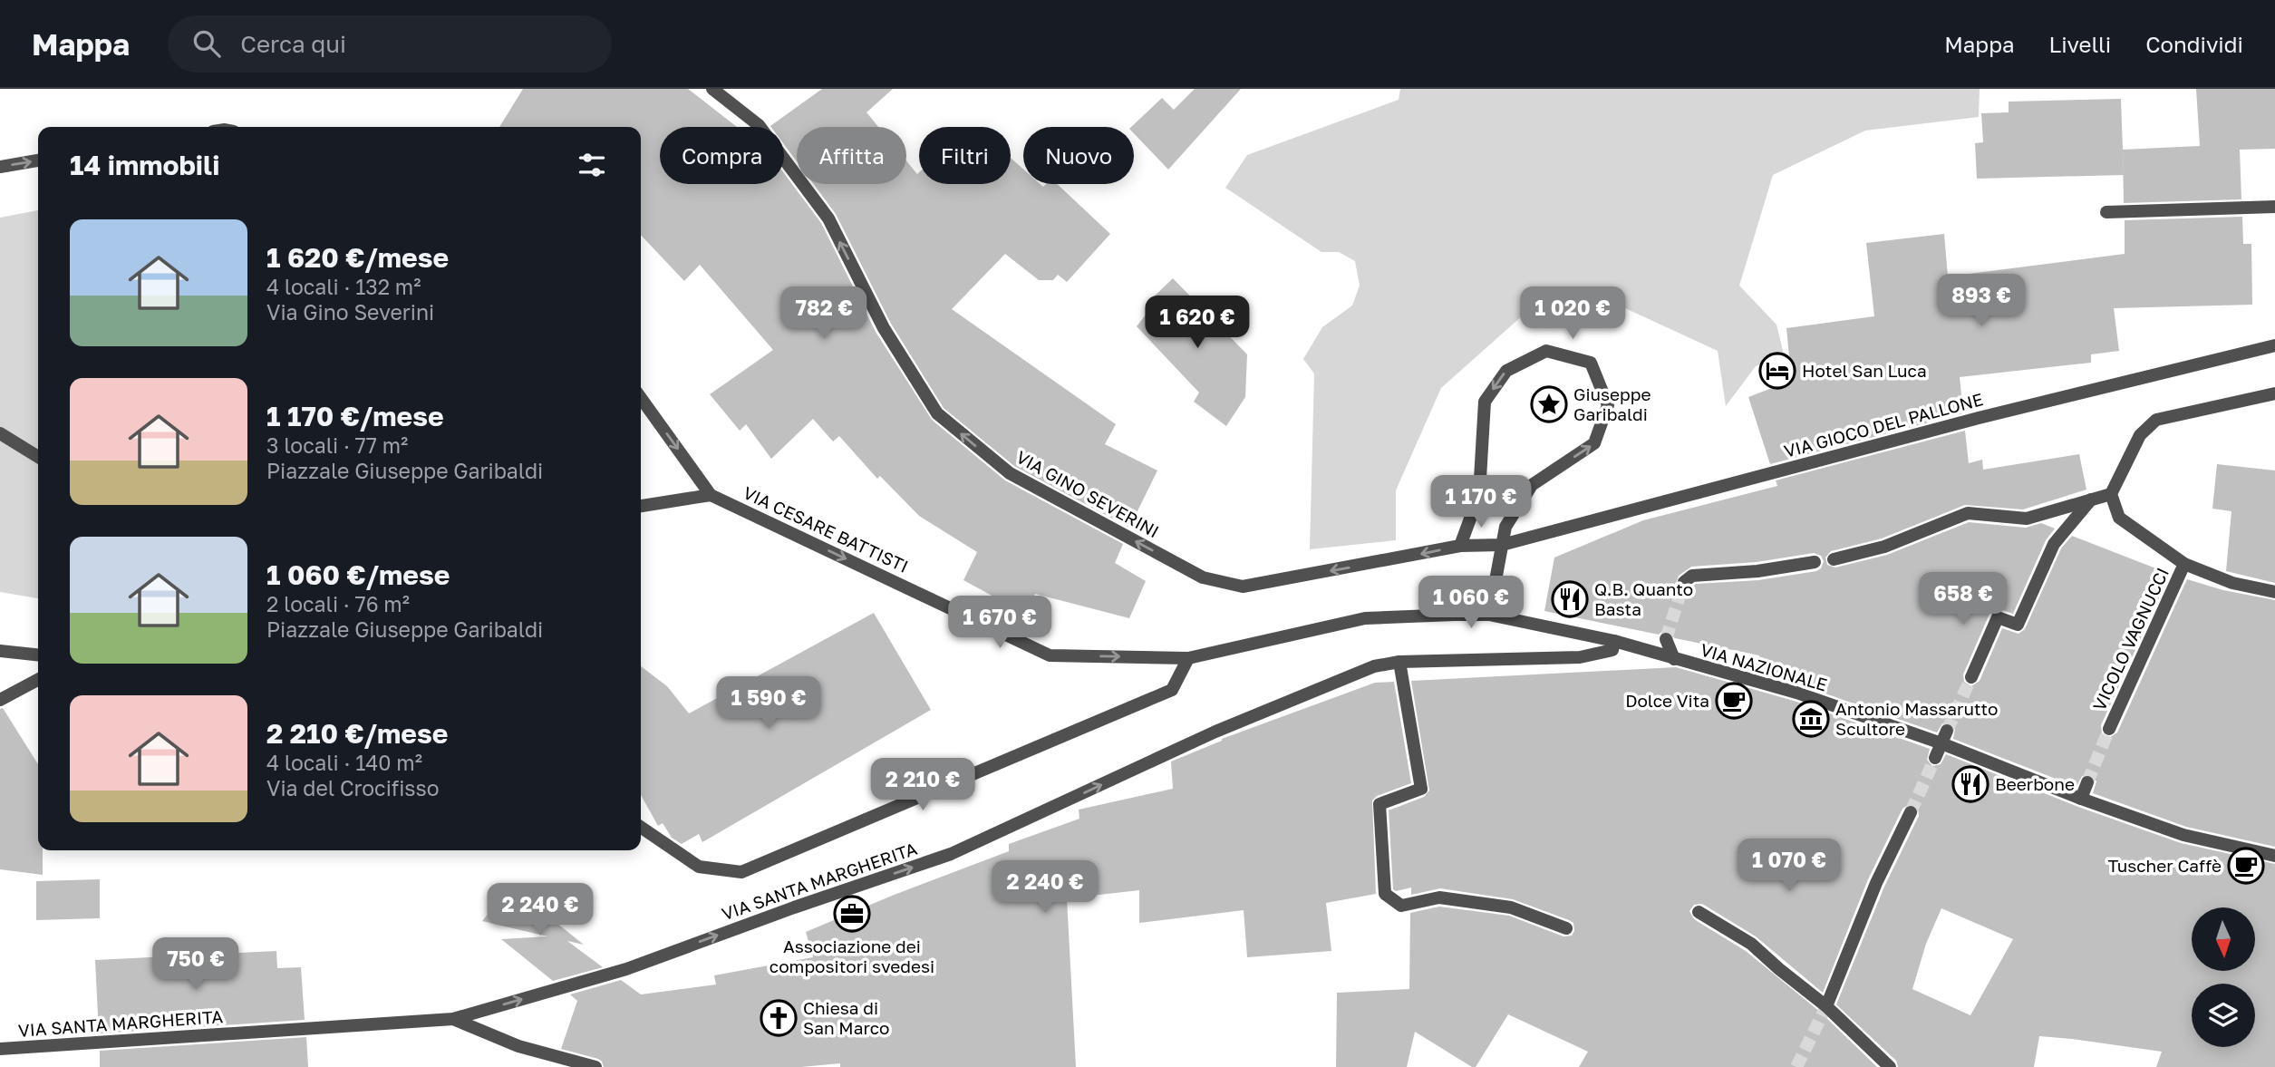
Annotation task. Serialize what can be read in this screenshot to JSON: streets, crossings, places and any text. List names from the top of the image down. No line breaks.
{"streets":{"street":["VIA GIOCO DEL PALLONE","VIA GINO SEVERINI","VIA CESARE BATTISTI","VICOLO VAGNUCCI","VIA NAZIONALE","VIA SANTA MARGHERITA"]},"crossings":[["VIA GIOCO DEL PALLONE","VIA GINO SEVERINI"],["VIA CESARE BATTISTI","VIA NAZIONALE"],["VIA NAZIONALE","VIA SANTA MARGHERITA"]],"one_way":["VIA GINO SEVERINI","VIA CESARE BATTISTI"],"places":{"hotel":["Hotel San Luca"],"place":["Giuseppe Garibaldi"],"restaurant":["Q.B. Quanto Basta","Beerbone"],"cafe":["Dolce Vita","Tuscher Caffè"],"museum":["Antonio Massarutto Scultore"],"office":["Associazione dei compositori svedesi"],"church":["Chiesa di San Marco"]},"north":"bottom","page":{"header":"Mappa","search":"Cerca qui","nav":["Mappa","Livelli","Condividi"],"chip":["Compra","Affitta","Filtri","Nuovo"],"heading":"14 immobili","list":[{"name":"1 620 €/mese","note":"4 locali · 132 m² · Via Gino Severini"},{"name":"1 170 €/mese","note":"3 locali · 77 m² · Piazzale Giuseppe Garibaldi"},{"name":"1 060 €/mese","note":"2 locali · 76 m² · Piazzale Giuseppe Garibaldi"},{"name":"2 210 €/mese","note":"4 locali · 140 m² · Via del Crocifisso"}],"price":["893 €","782 €","1 020 €","1 620 €","1 170 €","658 €","1 060 €","1 670 €","1 590 €","2 210 €","1 070 €","2 240 €","2 240 €","750 €"]}}
